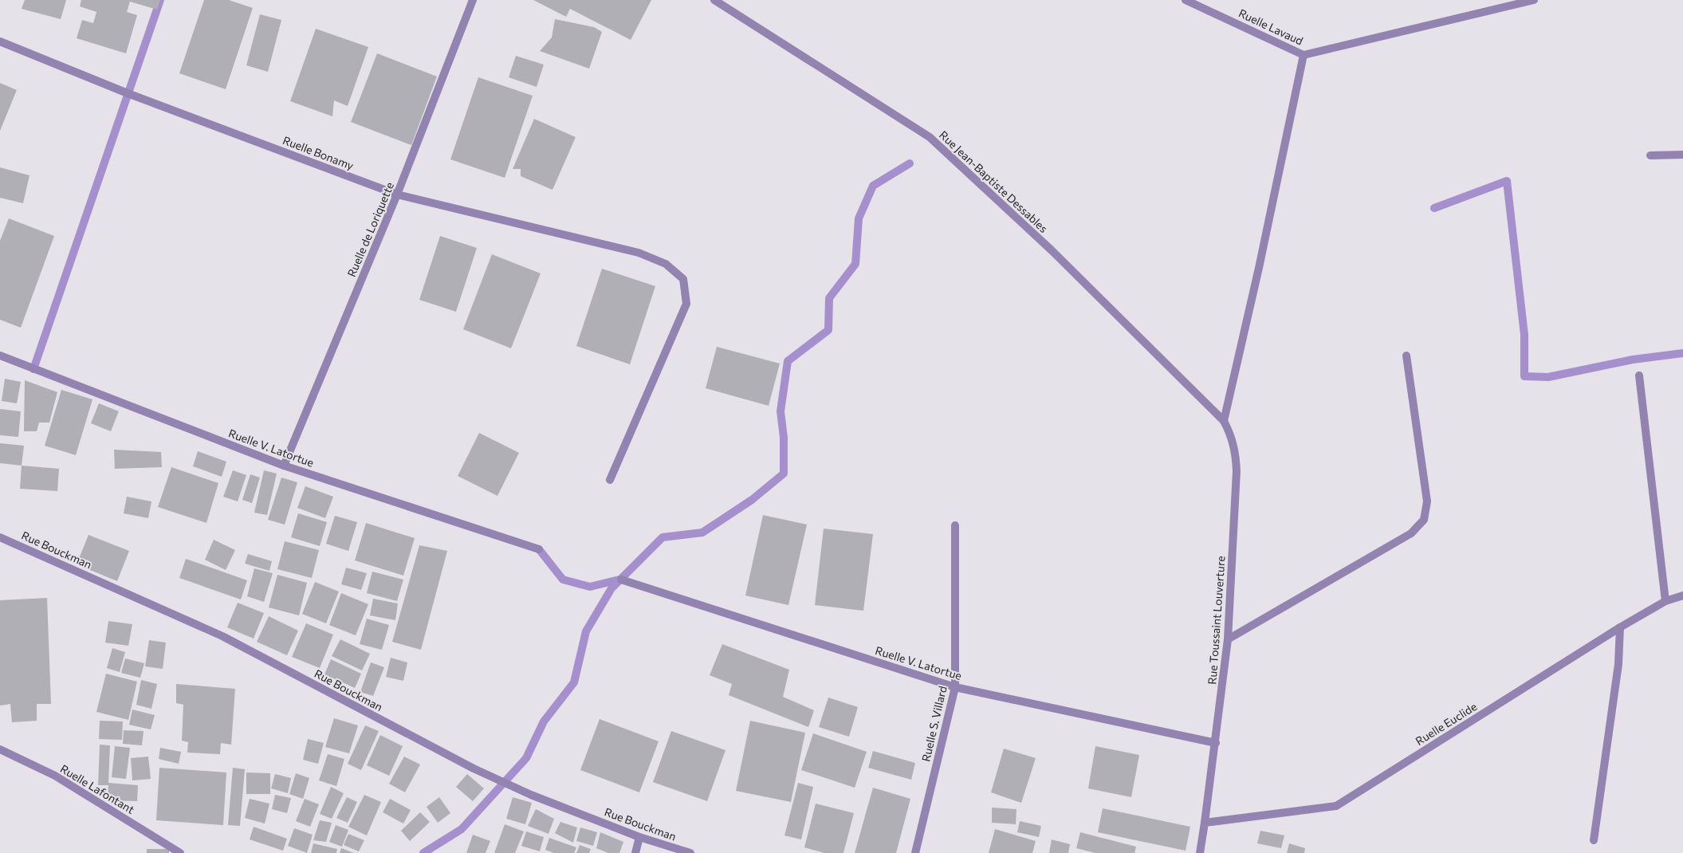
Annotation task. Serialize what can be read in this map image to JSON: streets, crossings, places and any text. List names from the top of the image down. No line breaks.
{"streets":{"street":["Ruelle Lavaud","Ruelle Bonamy","Rue Jean-Baptiste Dessables","Ruelle de Loriquette","Ruelle V. Latortue","Rue Bouckman","Rue Toussaint Louverture","Ruelle S. Villard","Ruelle Euclide","Ruelle Lafontant"]},"crossings":[["Ruelle Bonamy","Ruelle de Loriquette"],["Rue Jean-Baptiste Dessables","Rue Toussaint Louverture"],["Ruelle de Loriquette","Ruelle V. Latortue"],["Ruelle V. Latortue","Rue Toussaint Louverture"],["Ruelle V. Latortue","Ruelle S. Villard"],["Rue Toussaint Louverture","Ruelle Euclide"]]}
